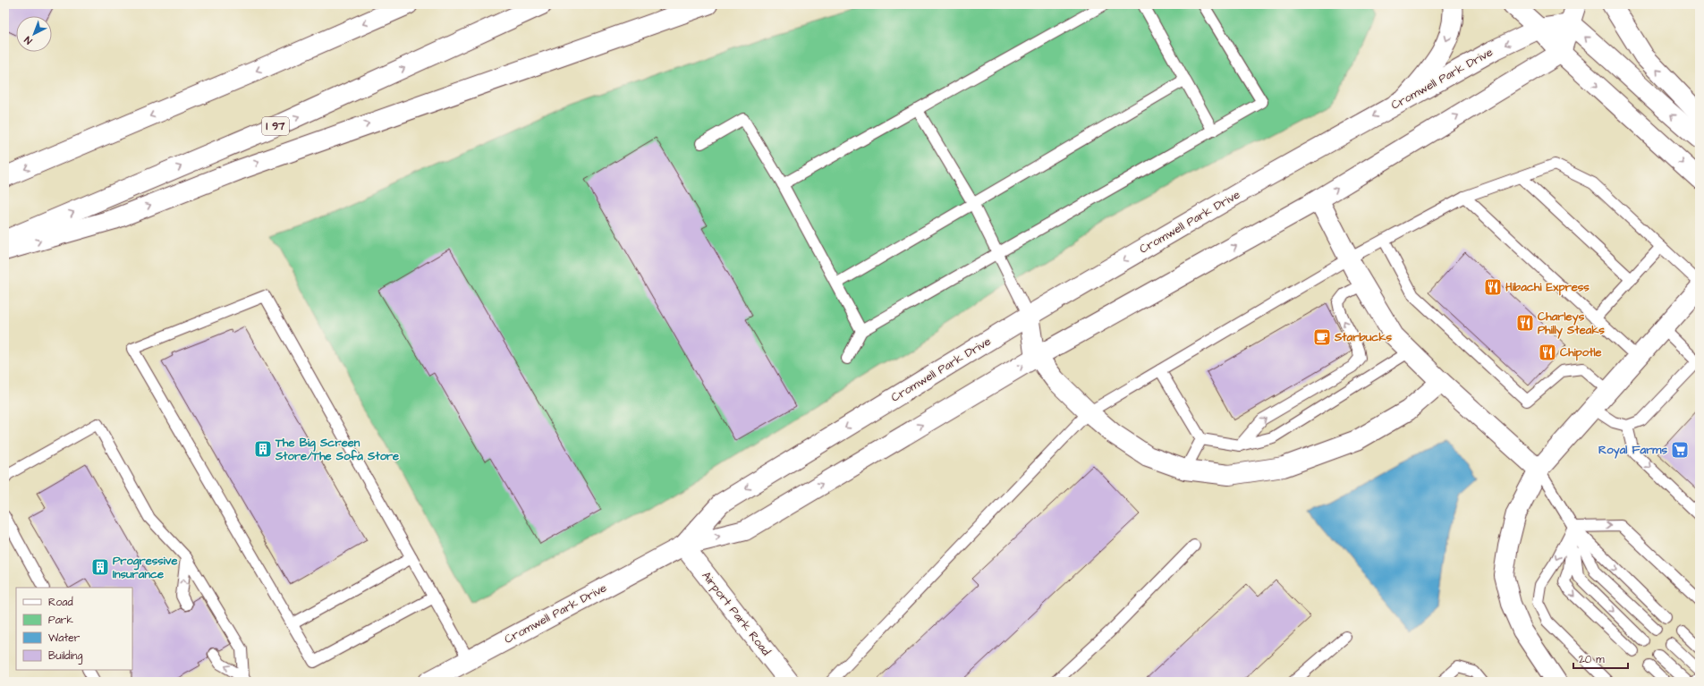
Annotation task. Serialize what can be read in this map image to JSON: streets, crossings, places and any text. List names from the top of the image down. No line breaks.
{"streets":{"main road":["Cromwell Park Drive","I 97","Airport Park Road"]},"crossings":[["Cromwell Park Drive","Airport Park Road"]],"places":{"restaurant":["Hibachi Express","Charleys Philly Steaks","Chipotle"],"cafe":["Starbucks"],"building":["The Big Screen Store/The Sofa Store","Progressive Insurance"],"supermarket":["Royal Farms"]},"legend":["Road","Park","Water","Building"],"scale_bar":"20 m","north":"bottom left"}
